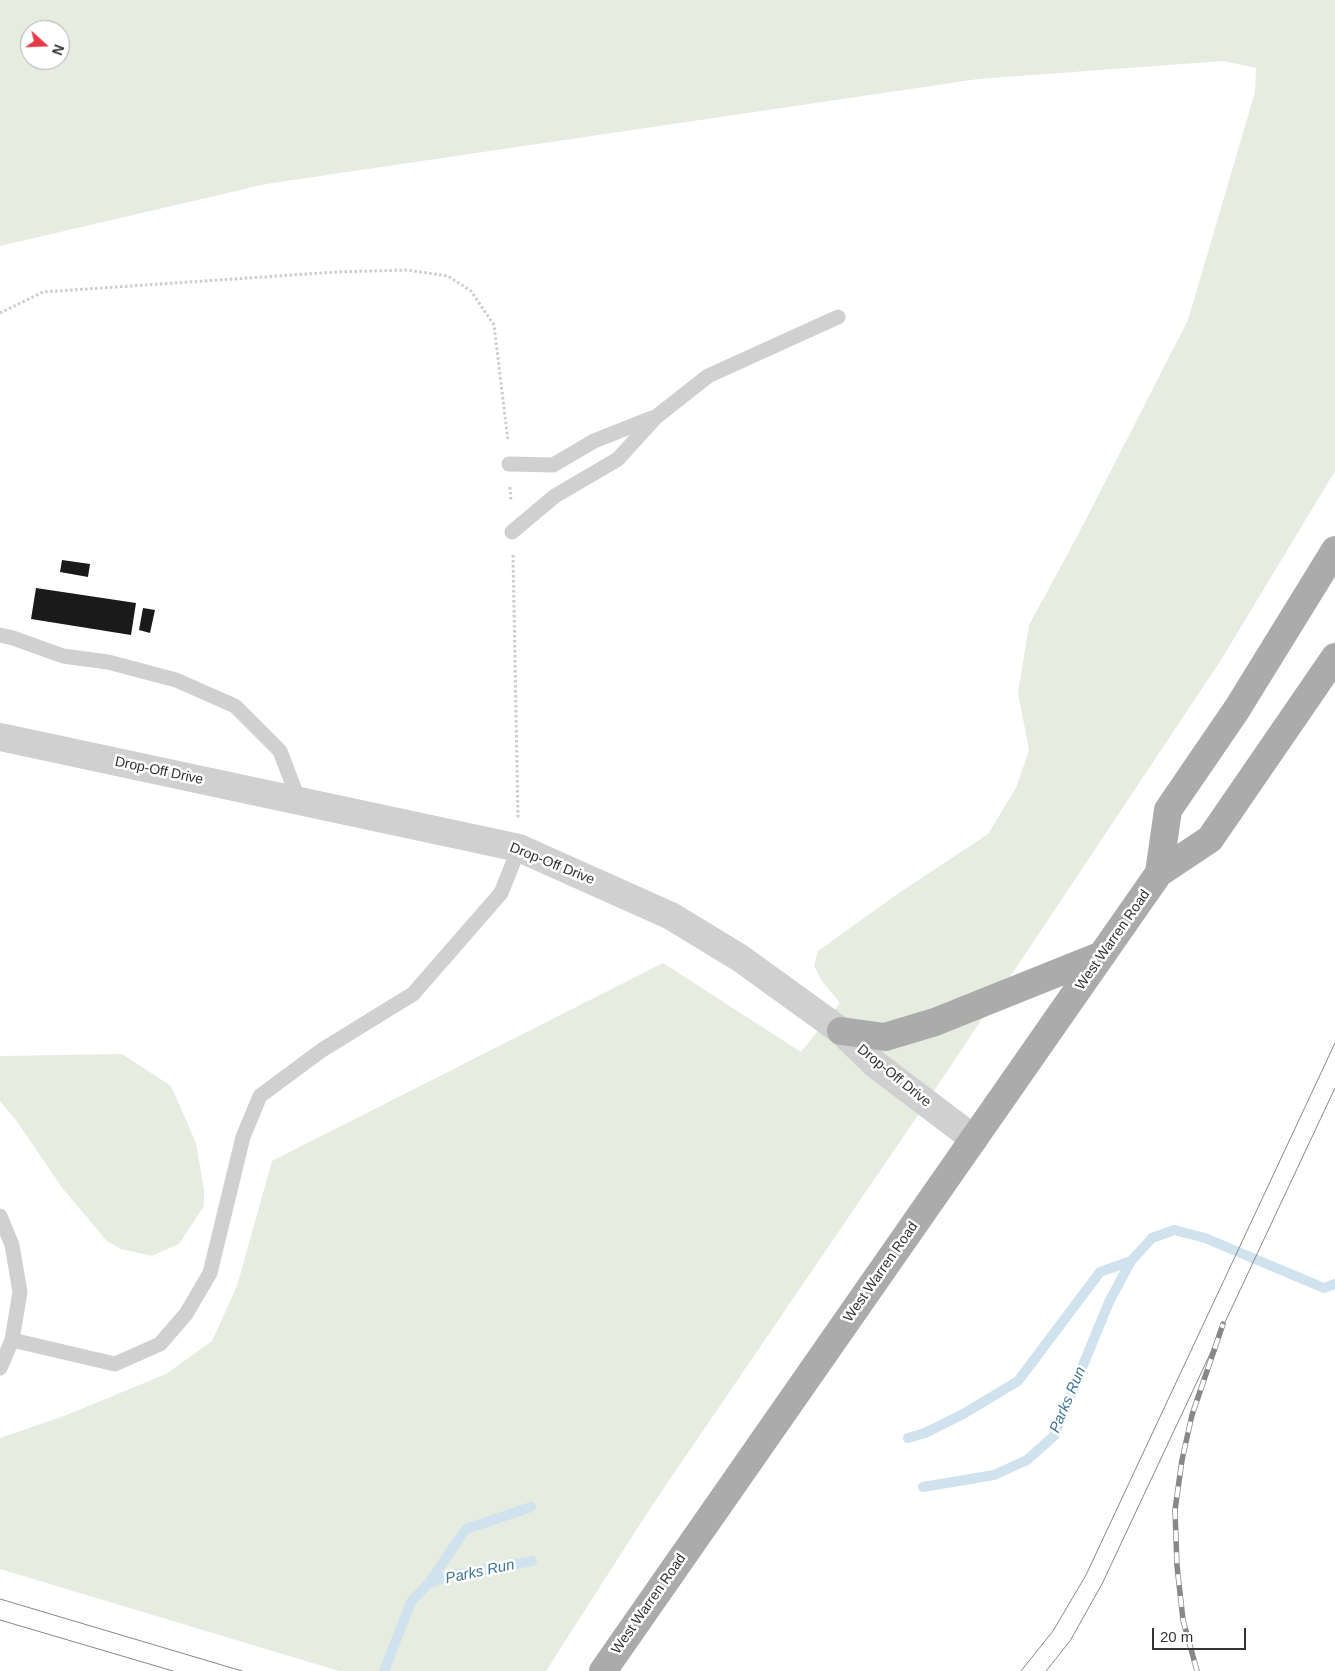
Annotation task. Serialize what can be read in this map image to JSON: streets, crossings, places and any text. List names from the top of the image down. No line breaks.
{"streets":{"main road":["West Warren Road"],"street":["Drop-Off Drive"]},"crossings":[["Drop-Off Drive","West Warren Road"]],"water":["Parks Run"],"scale_bar":"20 m","north":"right"}
